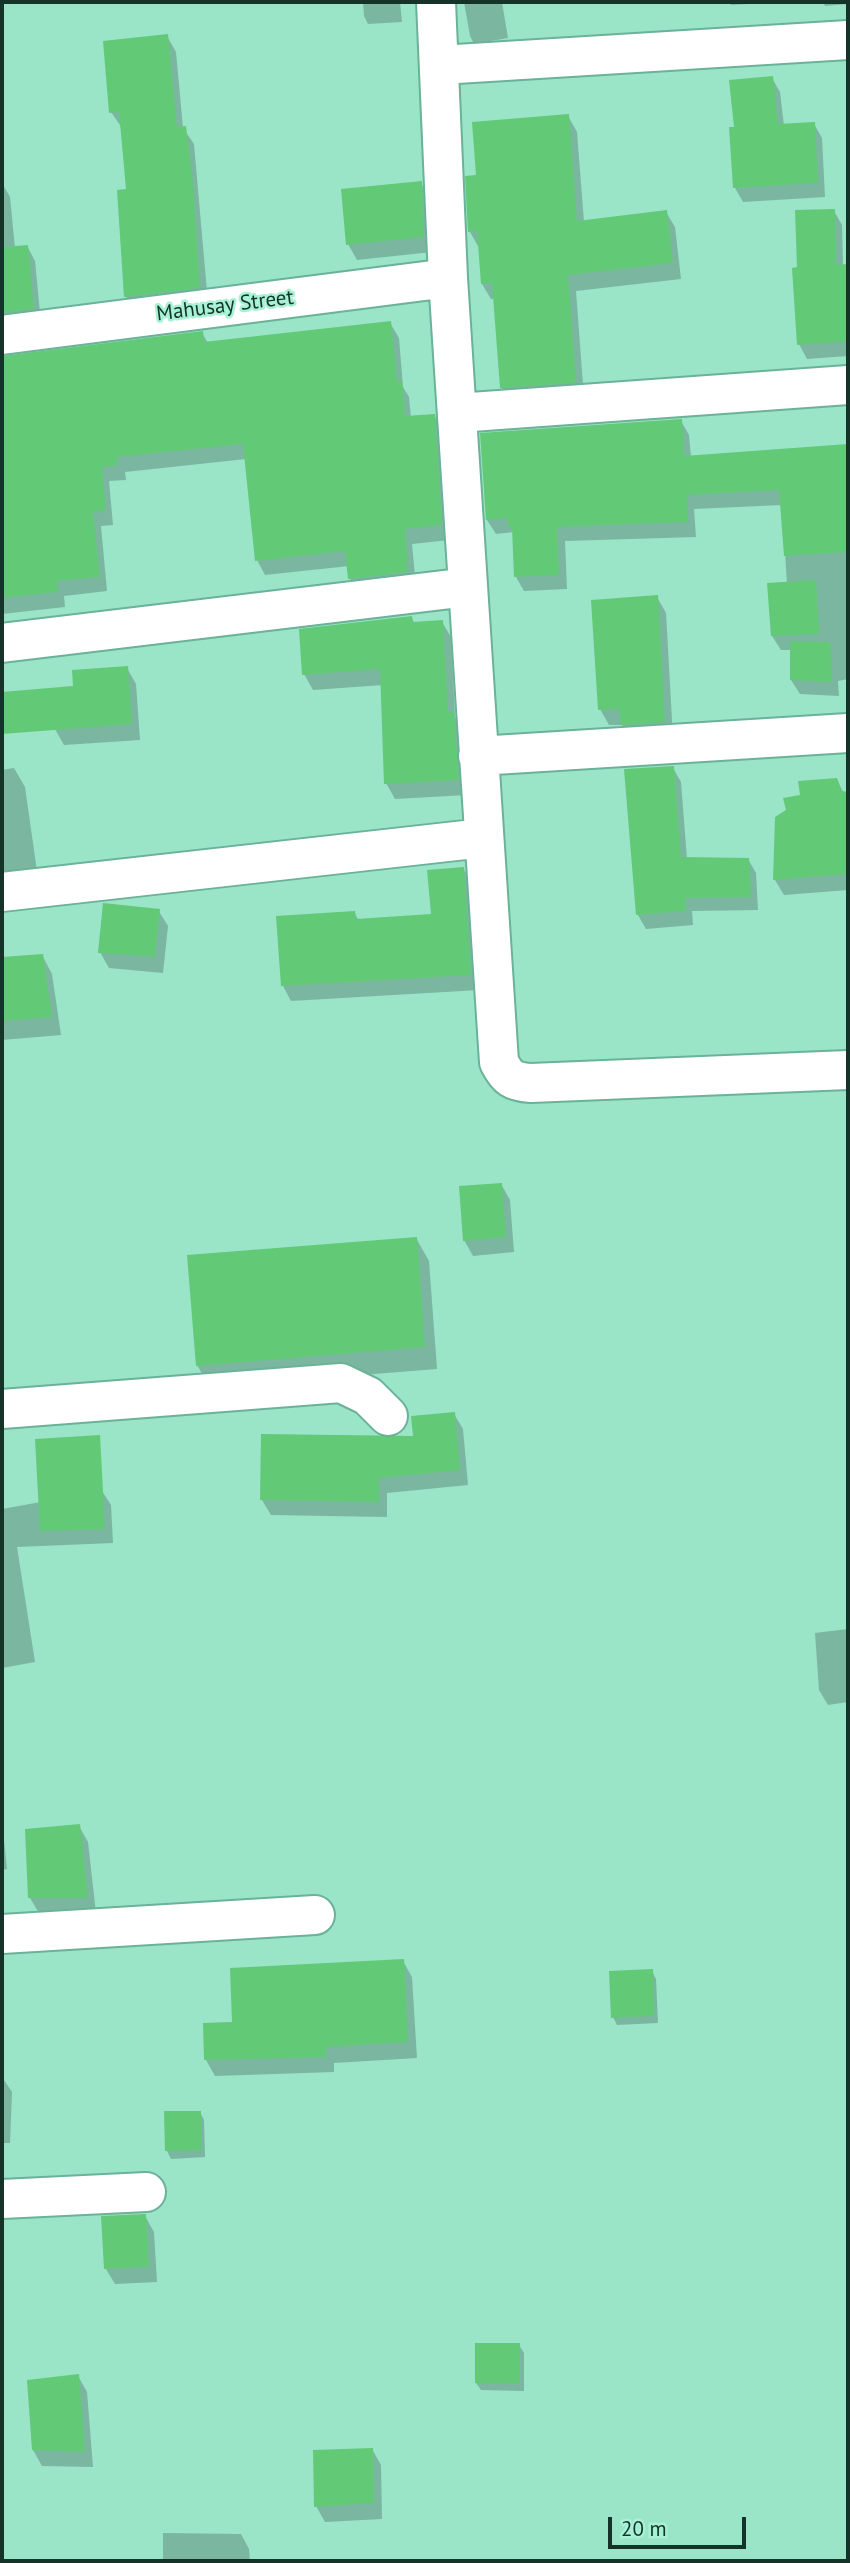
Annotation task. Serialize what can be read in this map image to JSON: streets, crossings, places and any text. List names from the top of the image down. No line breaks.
{"streets":{"street":["Mahusay Street"]},"scale_bar":"20 m"}
